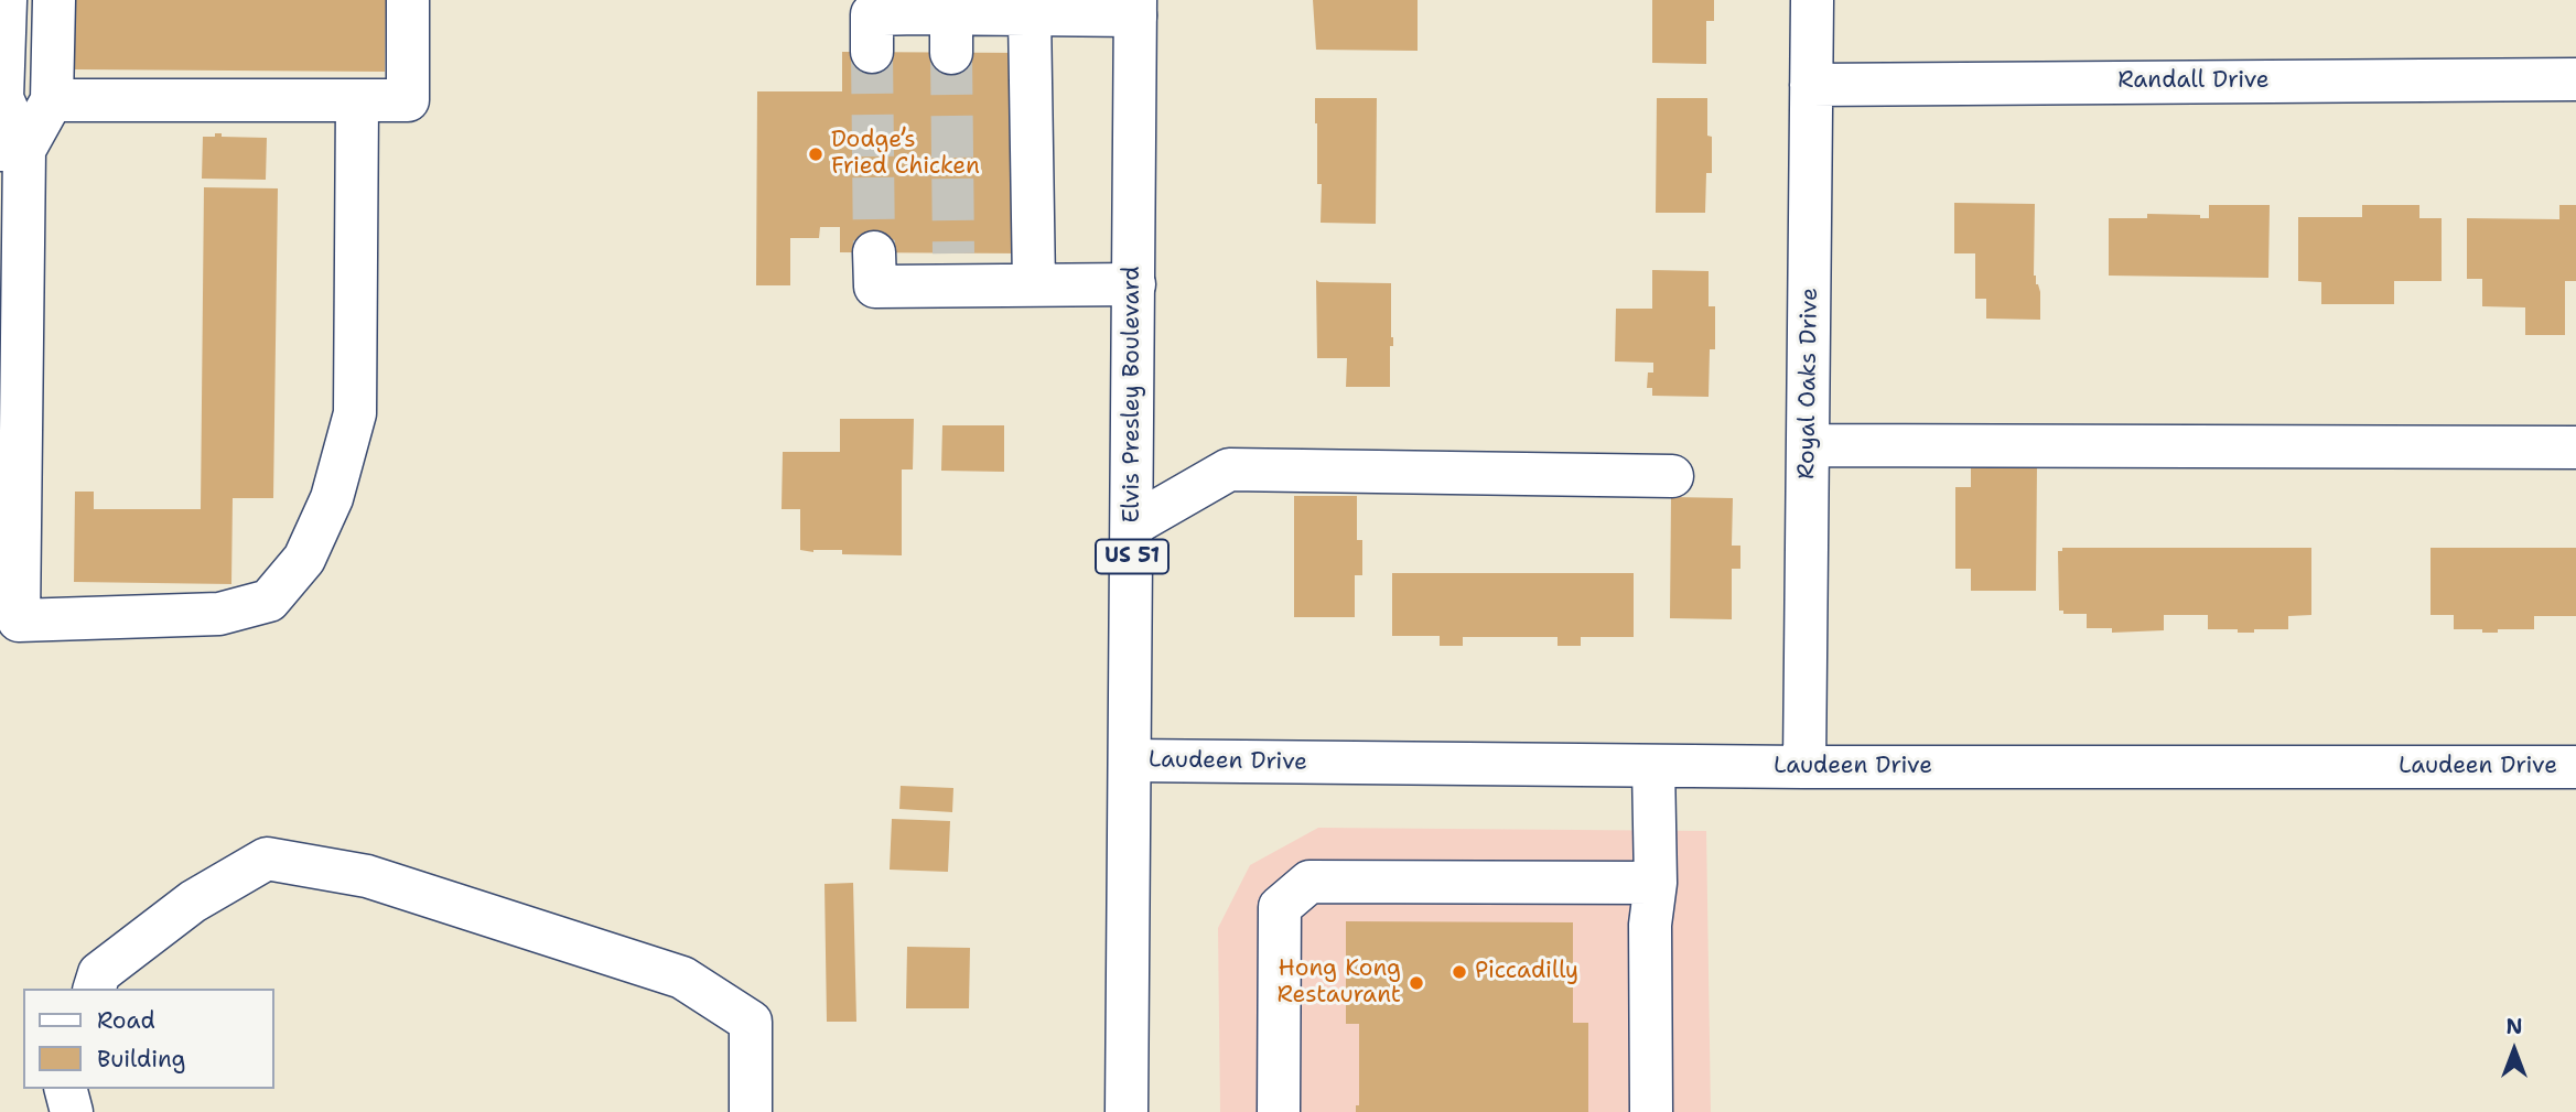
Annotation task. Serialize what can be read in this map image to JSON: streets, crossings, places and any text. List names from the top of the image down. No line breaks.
{"streets":{"street":["Randall Drive","Royal Oaks Drive","Elvis Presley Boulevard","US 51","Laudeen Drive"]},"crossings":[["Randall Drive","Royal Oaks Drive"],["Royal Oaks Drive","Laudeen Drive"],["Elvis Presley Boulevard","Laudeen Drive"]],"places":["Dodge’s Fried Chicken","Piccadilly","Hong Kong Restaurant"],"legend":["Road","Building"],"north":"top"}
